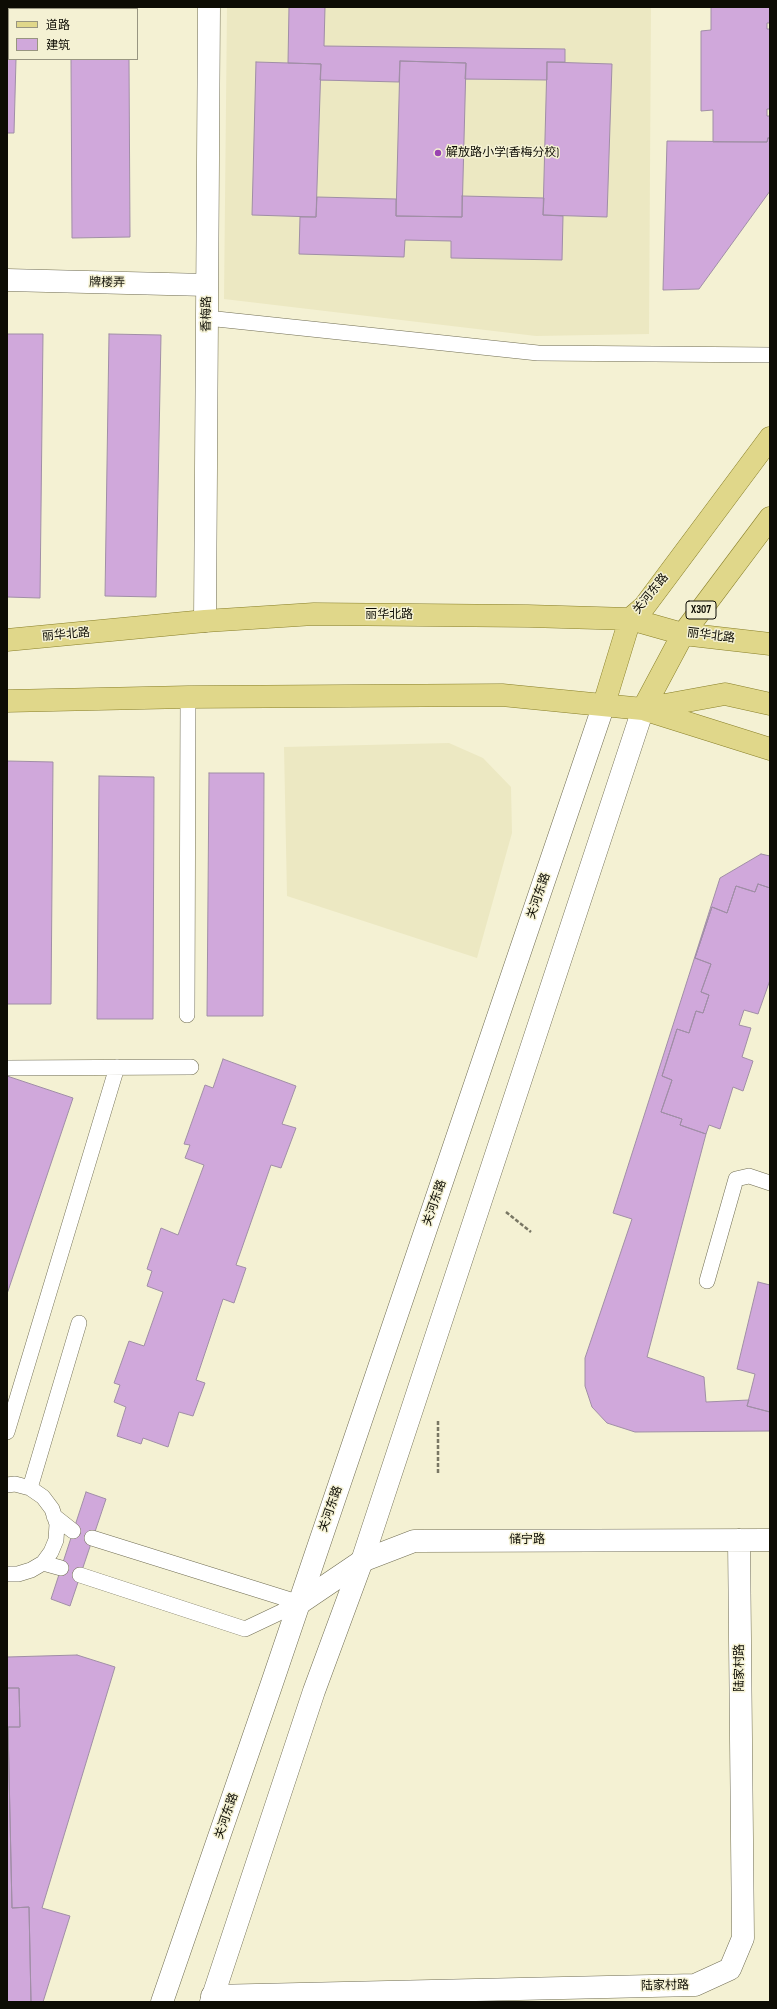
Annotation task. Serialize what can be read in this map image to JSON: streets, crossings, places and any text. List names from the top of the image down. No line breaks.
{"streets":{"main road":["牌楼弄","香梅路","关河东路","X307","丽华北路","储宁路","陆家村路"]},"crossings":[["牌楼弄","香梅路"],["香梅路","丽华北路"],["关河东路","丽华北路"],["关河东路","储宁路"],["X307","丽华北路"],["X307","储宁路"],["X307","陆家村路"],["储宁路","陆家村路"]],"places":["解放路小学(香梅分校)"],"legend":["道路","建筑"]}
